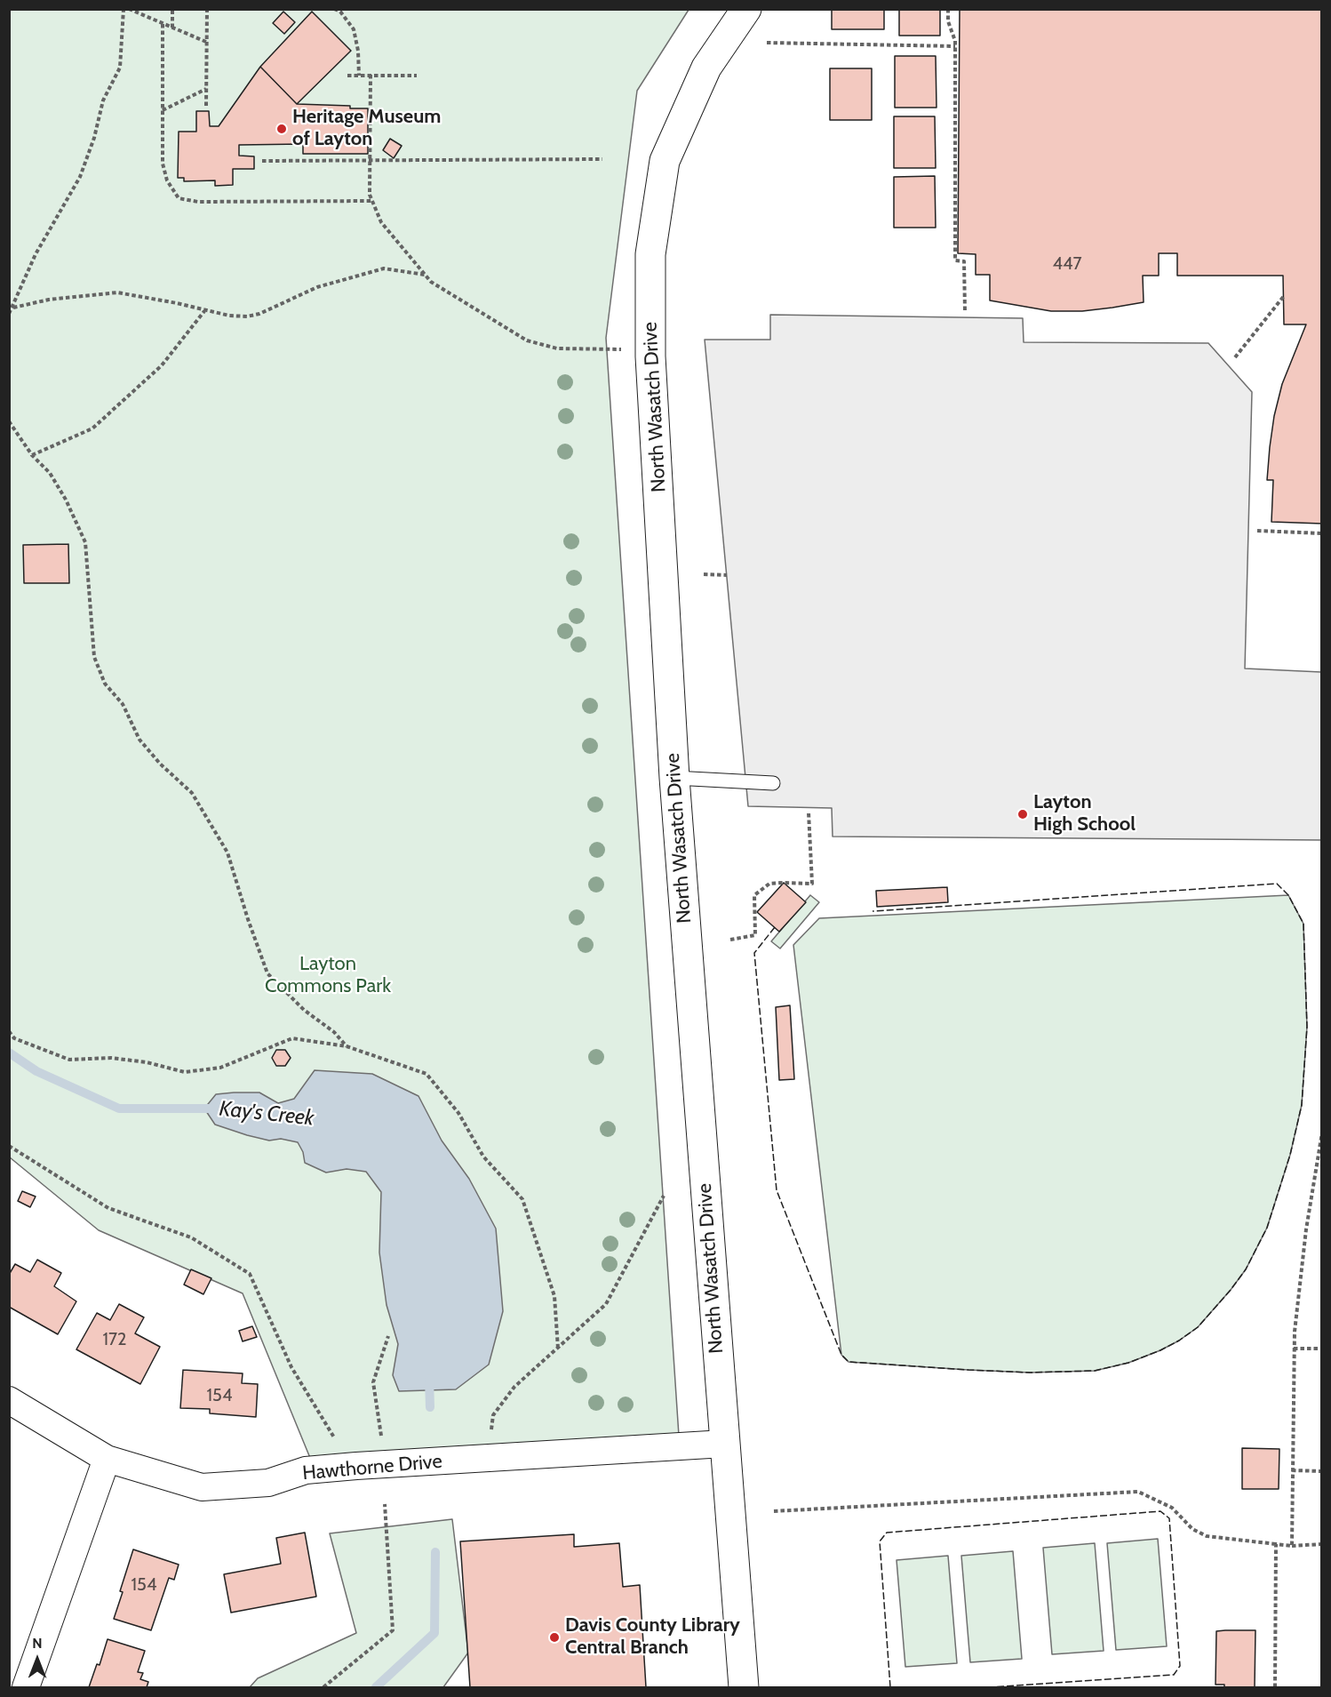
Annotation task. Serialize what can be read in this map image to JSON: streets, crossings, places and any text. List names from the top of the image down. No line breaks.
{"streets":{"street":["North Wasatch Drive","Hawthorne Drive"]},"crossings":[["North Wasatch Drive","Hawthorne Drive"]],"water":["Kay's Creek"],"parks":["Layton Commons Park"],"places":["Heritage Museum of Layton","Layton High School","Davis County Library Central Branch"],"house_numbers":["447","172","154","154"],"north":"top"}
